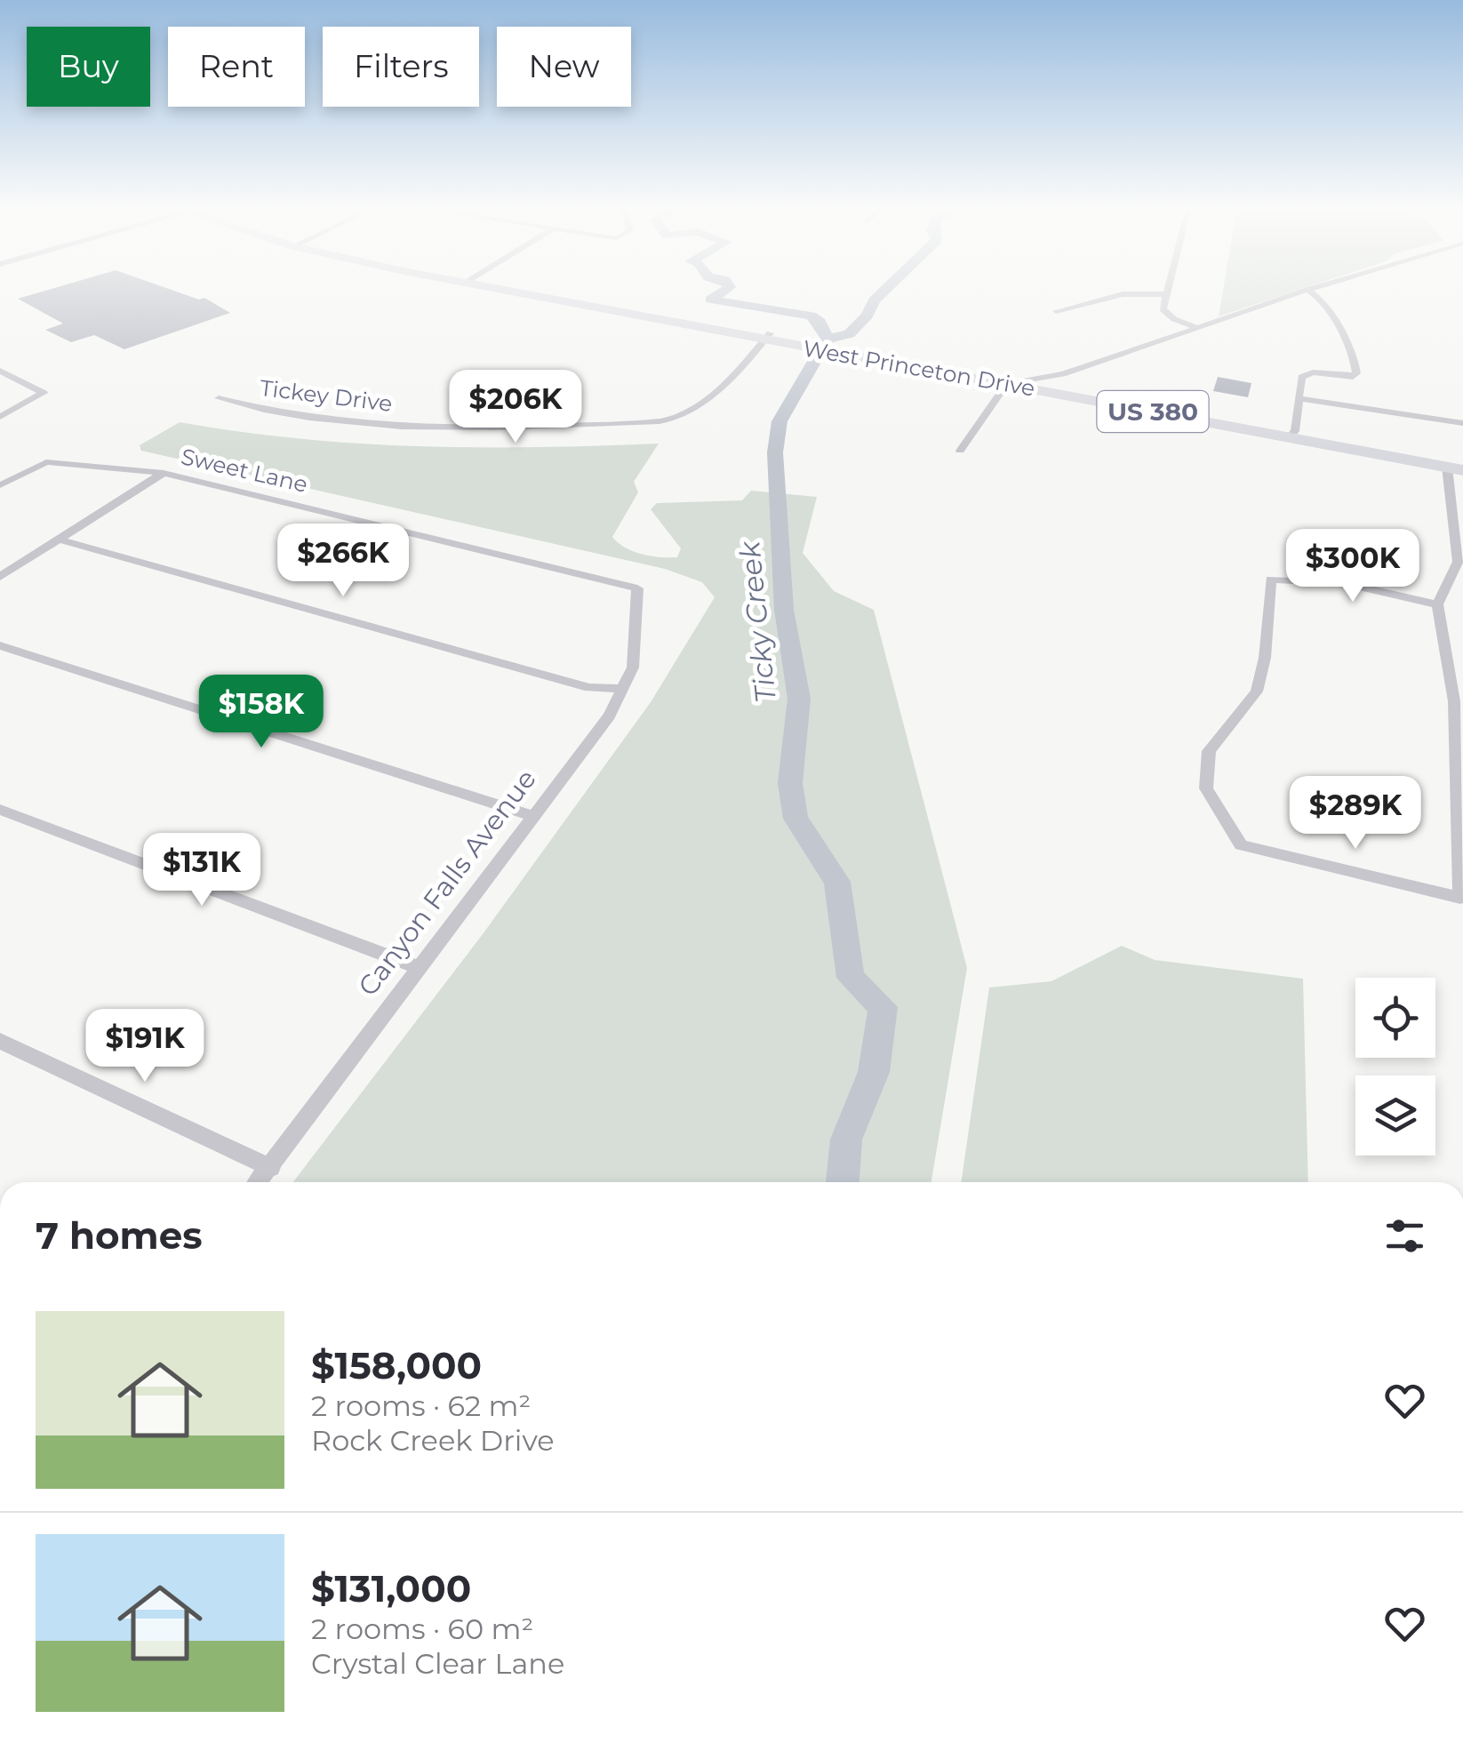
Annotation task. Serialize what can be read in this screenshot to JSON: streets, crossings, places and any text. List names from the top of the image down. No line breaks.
{"streets":{"highway":["West Princeton Drive","US 380"],"street":["Tickey Drive","Sweet Lane","Canyon Falls Avenue"]},"crossings":[["West Princeton Drive","Tickey Drive"],["Sweet Lane","Canyon Falls Avenue"]],"water":["Ticky Creek"],"page":{"chip":["Buy","Rent","Filters","New"],"price":["$206K","$266K","$300K","$158K","$289K","$131K","$191K"],"heading":"7 homes","list":[{"name":"$158,000","note":"2 rooms · 62 m² · Rock Creek Drive"},{"name":"$131,000","note":"2 rooms · 60 m² · Crystal Clear Lane"}]}}
